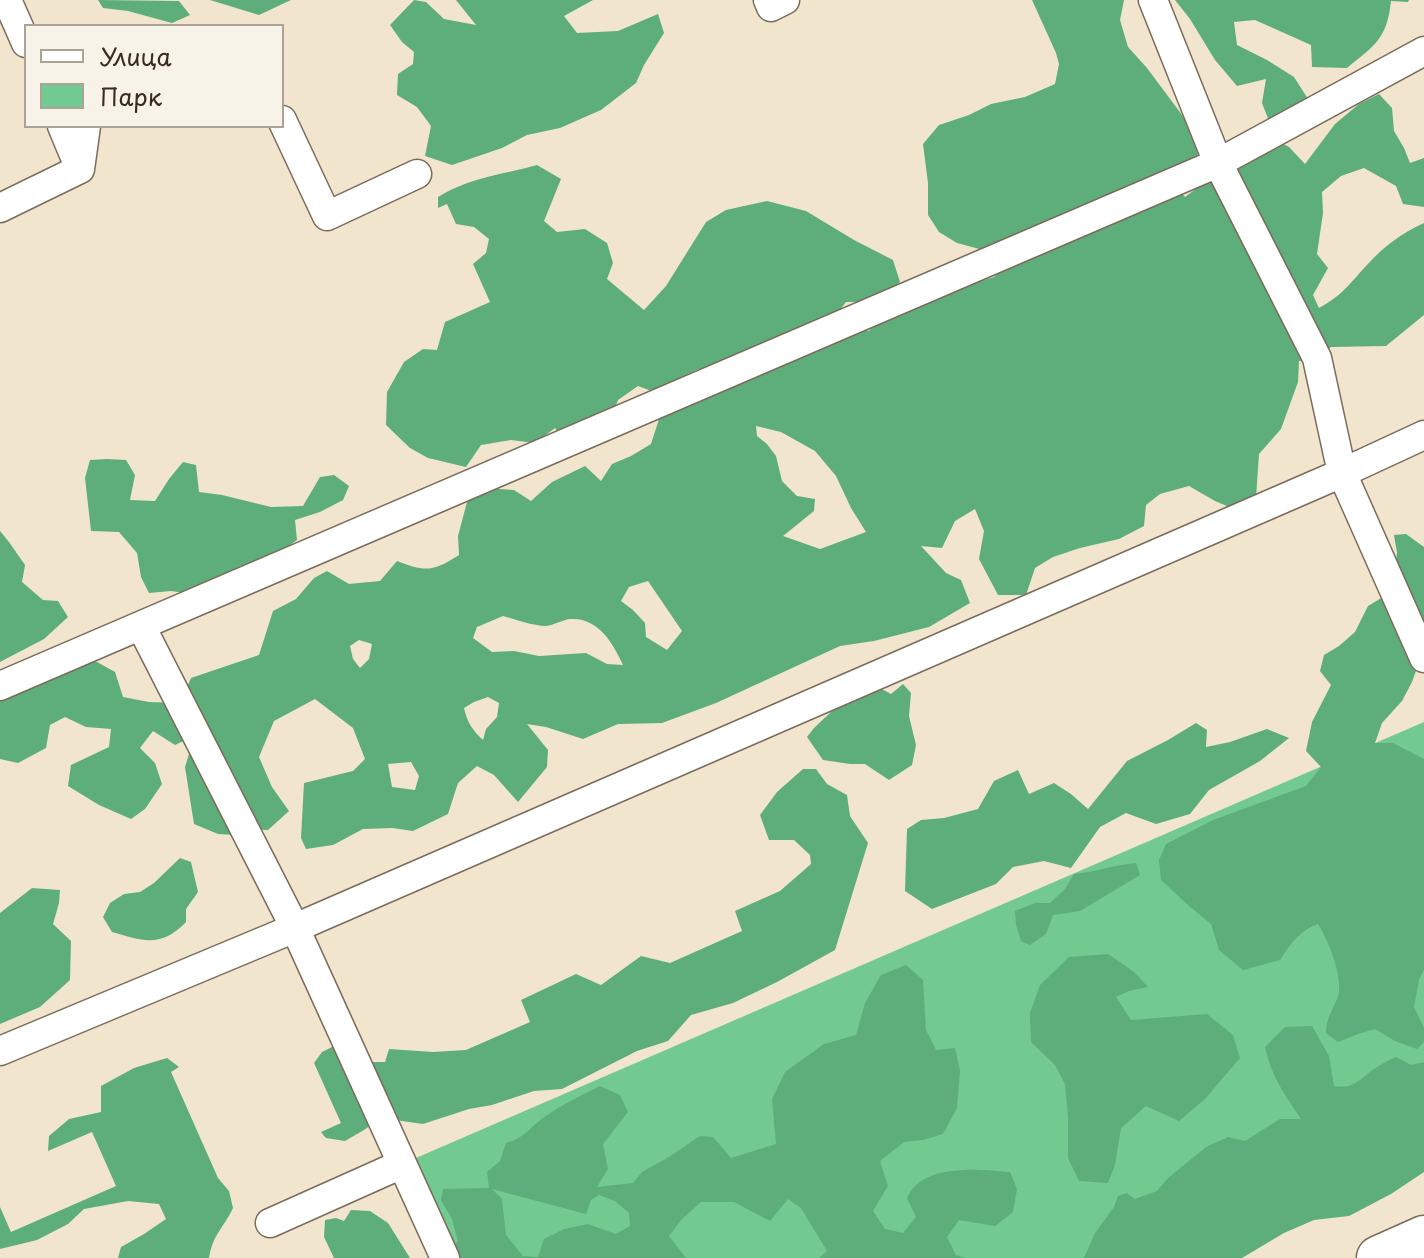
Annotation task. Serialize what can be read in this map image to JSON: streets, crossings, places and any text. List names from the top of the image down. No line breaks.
{"legend":["Улица","Парк"]}
